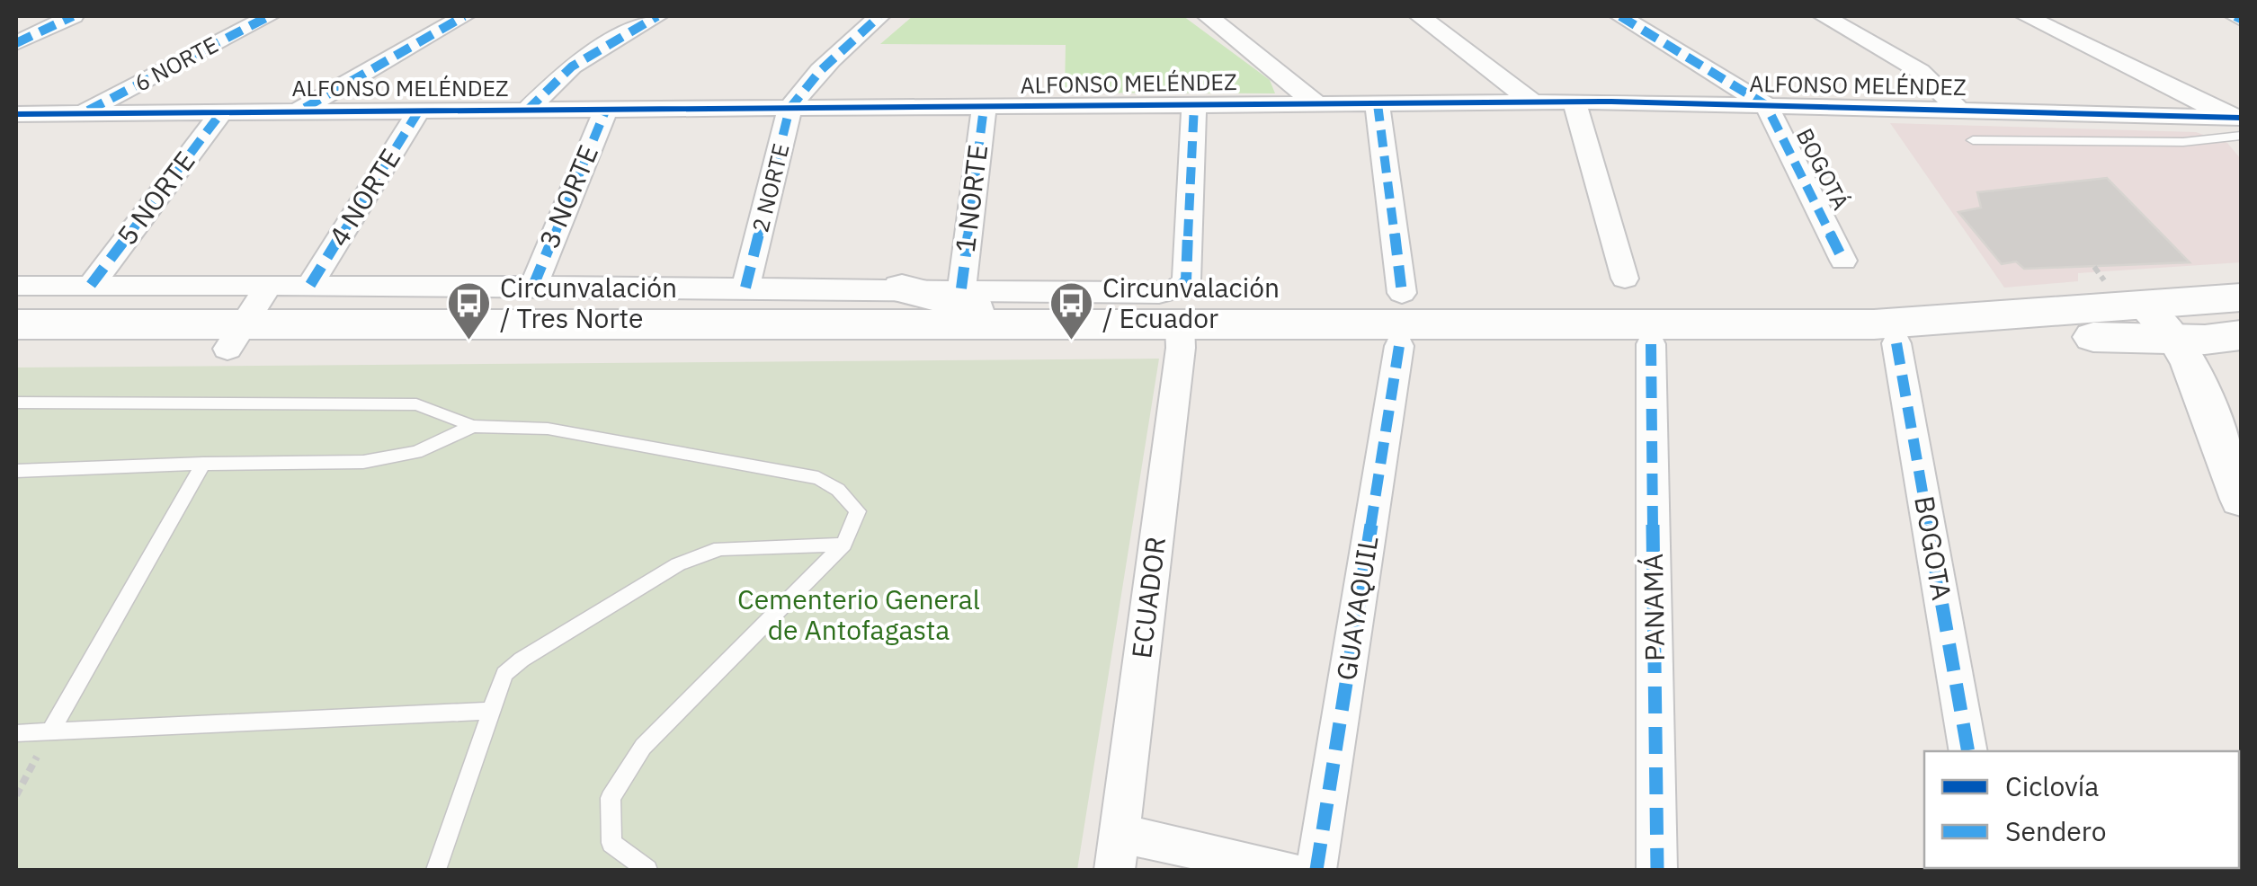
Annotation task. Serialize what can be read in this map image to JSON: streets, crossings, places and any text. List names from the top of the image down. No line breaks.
{"streets":{"street":["6 NORTE","ALFONSO MELÉNDEZ","BOGOTÁ","2 NORTE","3 NORTE","4 NORTE","5 NORTE","1 NORTE","BOGOTA","ECUADOR","PANAMÁ","GUAYAQUIL"]},"crossings":[["6 NORTE","ALFONSO MELÉNDEZ"],["ALFONSO MELÉNDEZ","BOGOTÁ"],["ALFONSO MELÉNDEZ","2 NORTE"],["ALFONSO MELÉNDEZ","3 NORTE"],["ALFONSO MELÉNDEZ","4 NORTE"],["ALFONSO MELÉNDEZ","5 NORTE"],["ALFONSO MELÉNDEZ","1 NORTE"],["ALFONSO MELÉNDEZ","ECUADOR"]],"parks":["Cementerio General de Antofagasta"],"places":{"bus stop":["Circunvalación / Tres Norte","Circunvalación / Ecuador"]},"legend":["Ciclovía","Sendero"]}
